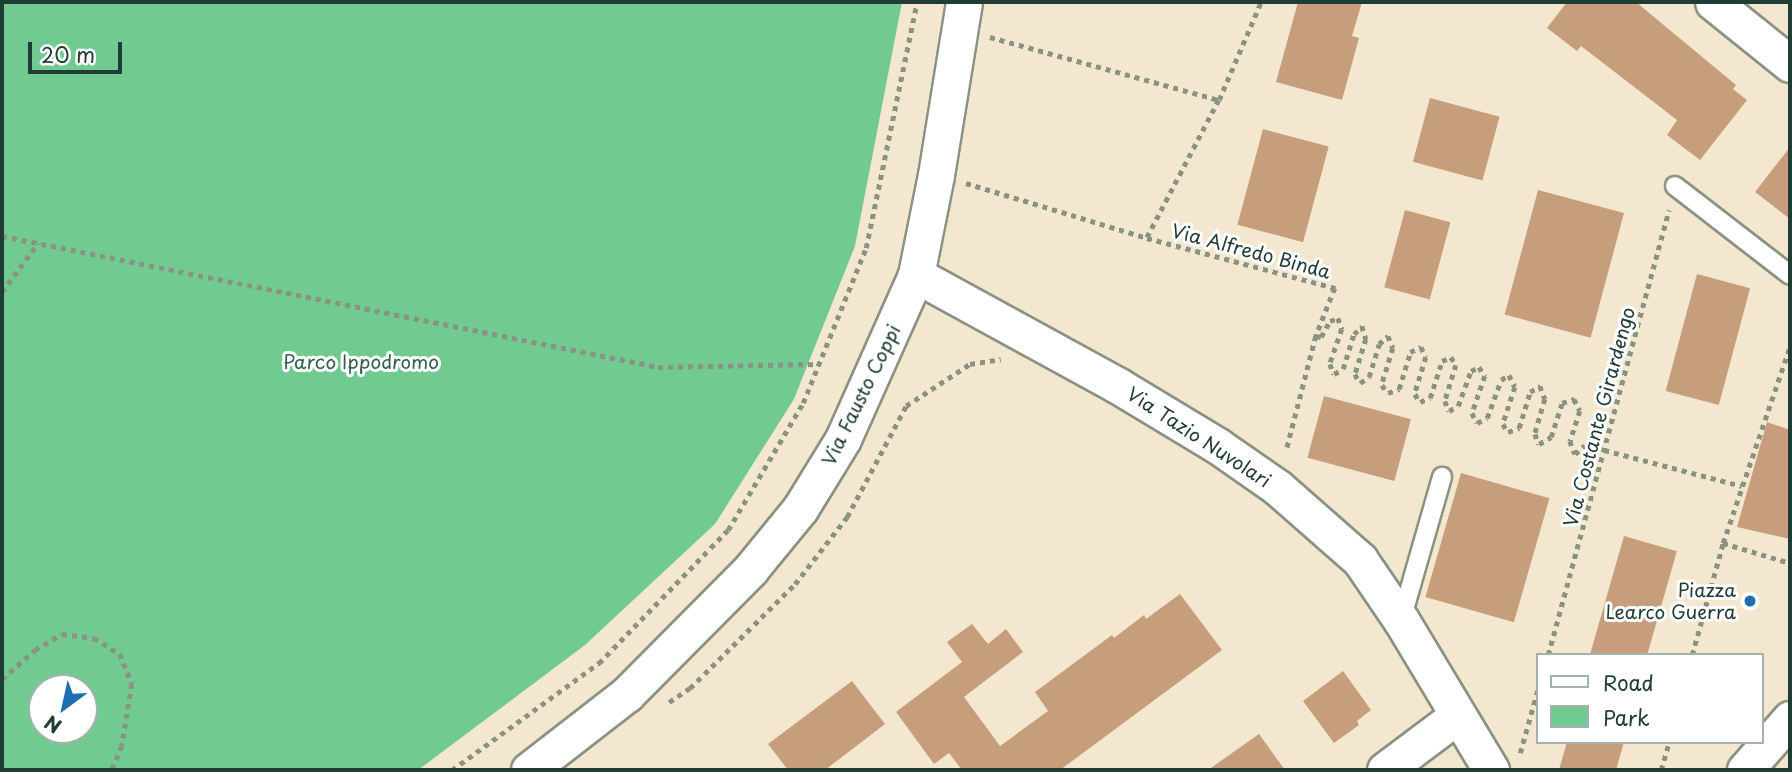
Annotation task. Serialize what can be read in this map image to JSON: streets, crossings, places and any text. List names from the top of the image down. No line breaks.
{"streets":{"street":["Via Fausto Coppi","Via Tazio Nuvolari"],"path":["Via Alfredo Binda","Via Costante Girardengo"]},"crossings":[["Via Fausto Coppi","Via Tazio Nuvolari"]],"parks":["Parco Ippodromo"],"places":["Piazza Learco Guerra"],"legend":["Road","Park"],"scale_bar":"20 m","north":"bottom left"}
